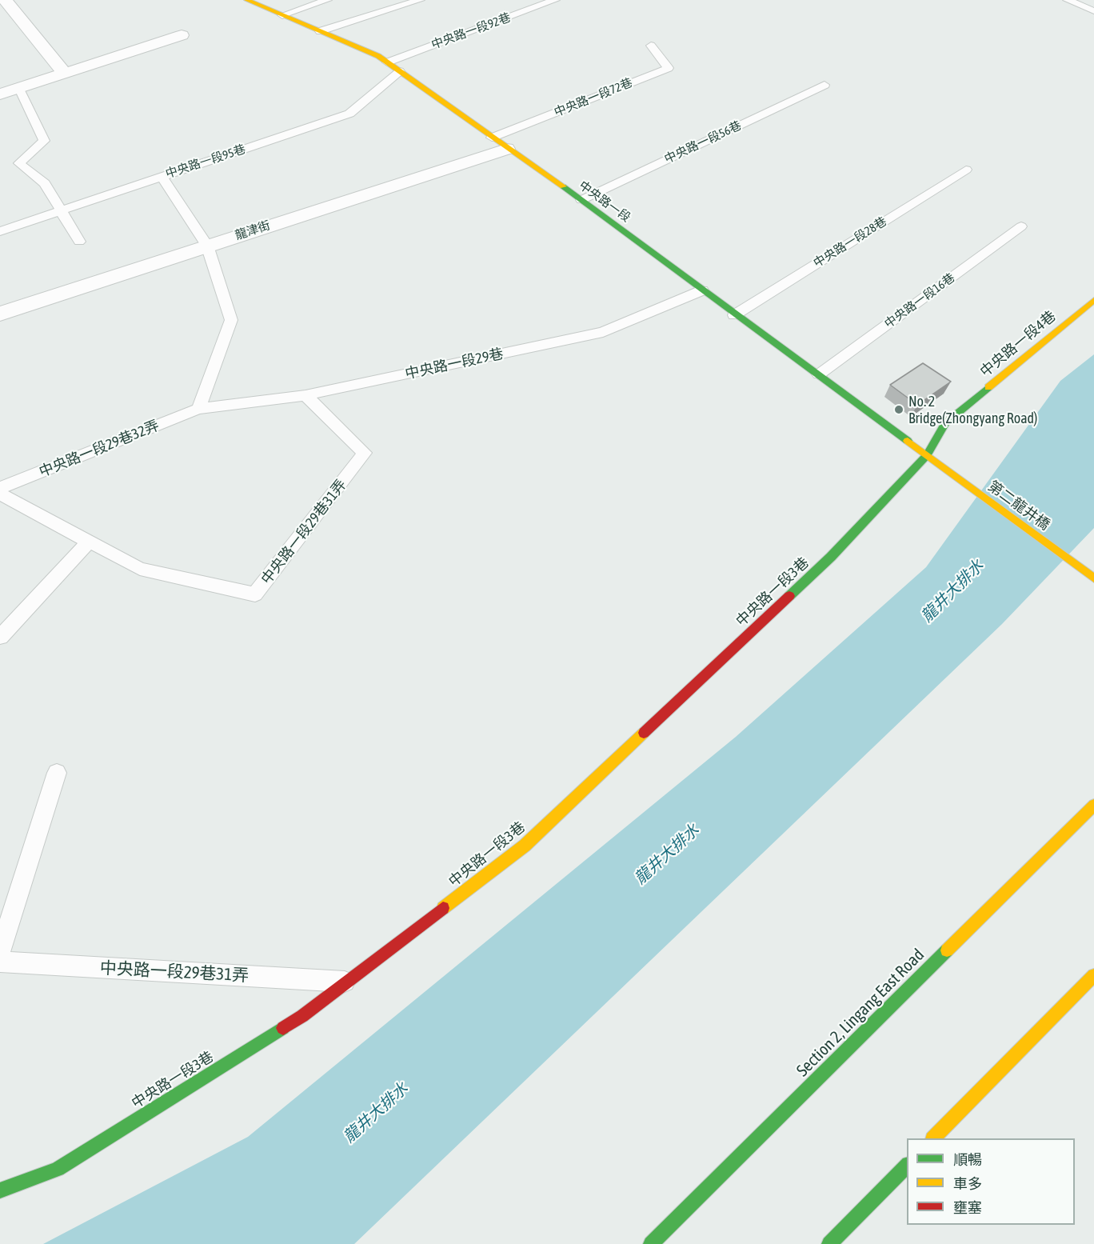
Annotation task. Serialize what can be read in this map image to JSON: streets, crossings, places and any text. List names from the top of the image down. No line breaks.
{"streets":{"street":["中央路一段","龍津街","中央路一段4巷","第二龍井橋","中央路一段3巷","Section 2, Lingang East Road"],"lane":["中央路一段92巷","中央路一段72巷","中央路一段56巷","中央路一段95巷","中央路一段28巷","中央路一段16巷","中央路一段29巷","中央路一段29巷32弄","中央路一段29巷31弄"]},"crossings":[["中央路一段92巷","中央路一段"],["中央路一段72巷","中央路一段"],["中央路一段72巷","龍津街"],["中央路一段56巷","中央路一段"],["中央路一段95巷","中央路一段"],["中央路一段","龍津街"],["中央路一段","中央路一段28巷"],["中央路一段","中央路一段16巷"],["中央路一段","中央路一段4巷"],["中央路一段","中央路一段29巷"],["中央路一段","第二龍井橋"],["中央路一段","中央路一段3巷"],["中央路一段4巷","第二龍井橋"],["中央路一段4巷","中央路一段3巷"],["中央路一段29巷","中央路一段29巷32弄"],["中央路一段29巷","中央路一段29巷31弄"],["第二龍井橋","中央路一段3巷"],["中央路一段29巷31弄","中央路一段3巷"]],"water":["龍井大排水"],"places":["No. 2 Bridge(Zhongyang Road)"],"legend":["順暢","車多","壅塞"]}
